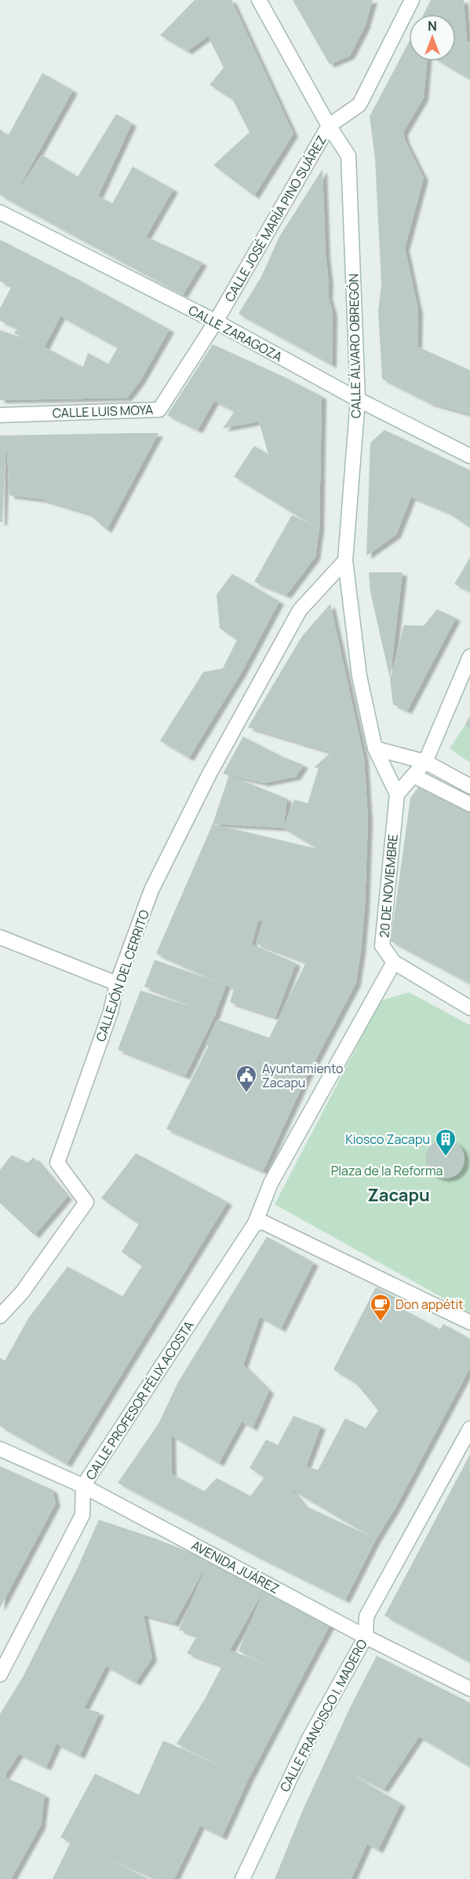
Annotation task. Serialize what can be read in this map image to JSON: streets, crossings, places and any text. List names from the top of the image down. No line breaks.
{"streets":{"street":["CALLE JOSÉ MARÍA PINO SUÁREZ","CALLE ZARAGOZA","CALLE ÁLVARO OBREGÓN","CALLE LUIS MOYA","20 DE NOVIEMBRE","CALLEJÓN DEL CERRITO","CALLE PROFESOR FÉLIX ACOSTA","AVENIDA JUÁREZ","CALLE FRANCISCO I. MADERO"]},"crossings":[["CALLE JOSÉ MARÍA PINO SUÁREZ","CALLE ZARAGOZA"],["CALLE JOSÉ MARÍA PINO SUÁREZ","CALLE ÁLVARO OBREGÓN"],["CALLE JOSÉ MARÍA PINO SUÁREZ","CALLE LUIS MOYA"],["CALLE ZARAGOZA","CALLE ÁLVARO OBREGÓN"],["CALLE ZARAGOZA","CALLE LUIS MOYA"],["CALLE ÁLVARO OBREGÓN","20 DE NOVIEMBRE"],["CALLE ÁLVARO OBREGÓN","CALLEJÓN DEL CERRITO"],["20 DE NOVIEMBRE","CALLE PROFESOR FÉLIX ACOSTA"],["CALLE PROFESOR FÉLIX ACOSTA","AVENIDA JUÁREZ"],["AVENIDA JUÁREZ","CALLE FRANCISCO I. MADERO"]],"districts":["Zacapu"],"parks":["Plaza de la Reforma"],"places":{"public building":["Ayuntamiento Zacapu"],"building":["Kiosco Zacapu"],"cafe":["Don appétit"]},"north":"top"}
